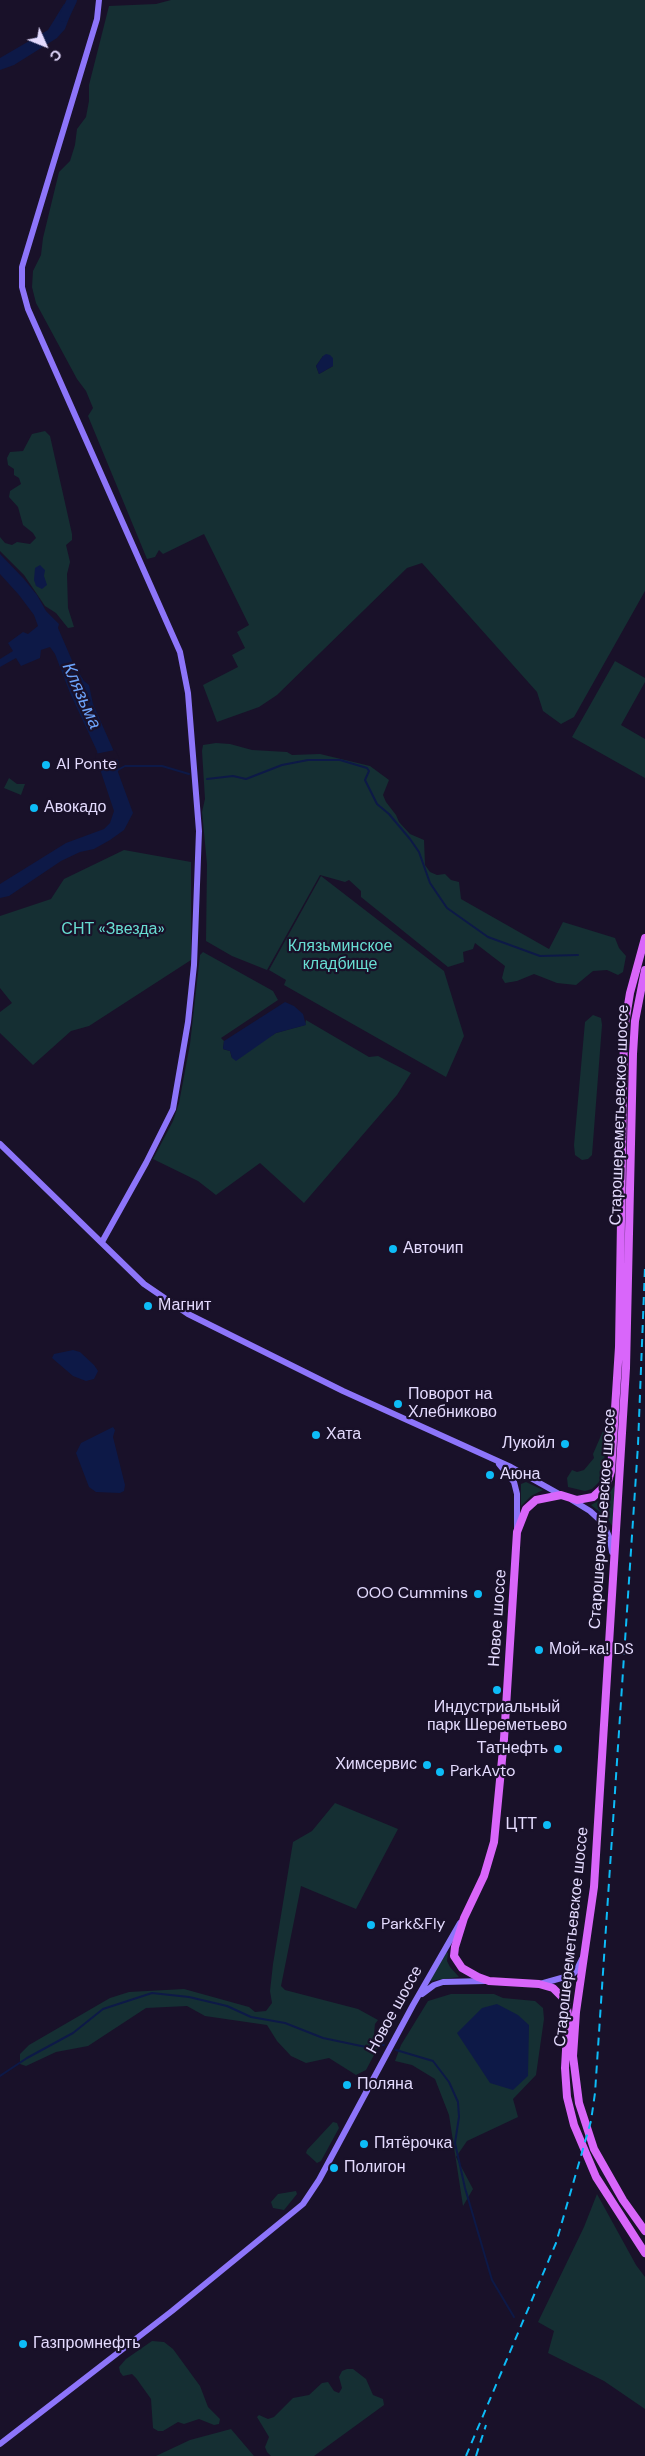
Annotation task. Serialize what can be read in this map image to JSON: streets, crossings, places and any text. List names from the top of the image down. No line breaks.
{"streets":{"main road":["Старошереметьевское шоссе","Новое шоссе"]},"water":["Клязьма"],"parks":["СНТ «Звезда»","Клязьминское кладбище"],"places":["Al Ponte","Авокадо","Авточип","Магнит","Поворот на Хлебниково","Хата","Лукойл","Аюна","OOO Cummins","Мой-ка! DS","Индустриальный парк Шереметьево","Татнефть","Химсервис","ParkAvto","ЦТТ","Park&Fly","Поляна","Пятёрочка","Полигон","Газпромнефть"],"north":"bottom right"}
